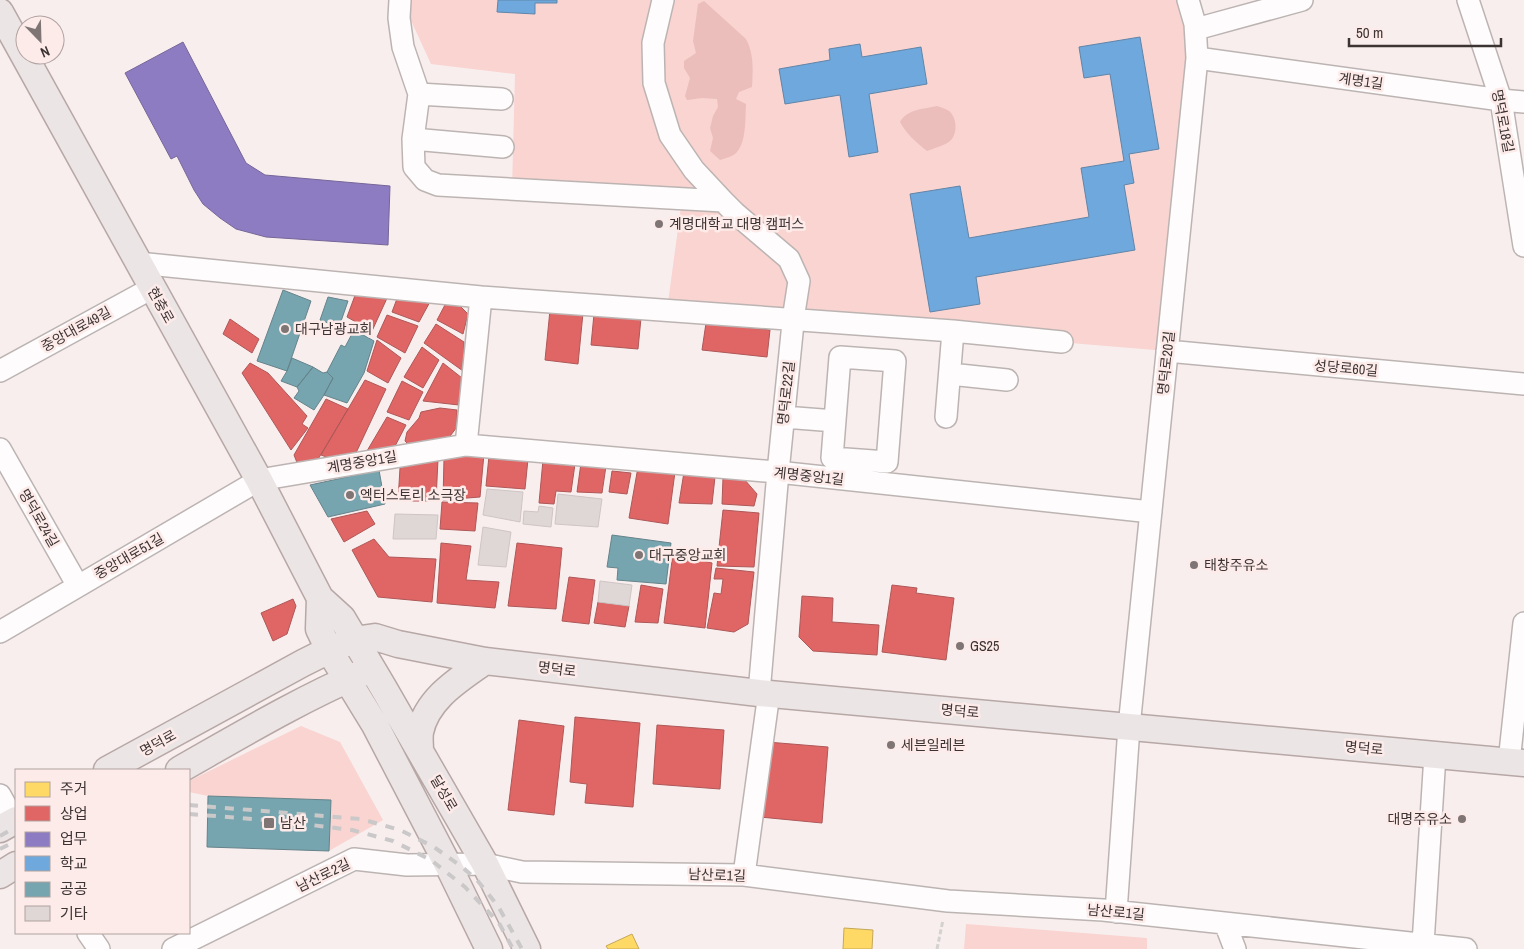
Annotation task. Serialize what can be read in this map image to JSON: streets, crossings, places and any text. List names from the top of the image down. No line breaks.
{"streets":{"main road":["현충로","명덕로","달성로"],"street":["계명1길","명덕로18길","중앙대로49길","명덕로20길","성당로60길","명덕로22길","계명중앙1길","명덕로24길","중앙대로51길","남산로2길","남산로1길"]},"crossings":[["계명1길","명덕로18길"],["계명1길","명덕로20길"],["현충로","중앙대로49길"],["현충로","계명중앙1길"],["현충로","중앙대로51길"],["현충로","명덕로"],["현충로","달성로"],["명덕로20길","성당로60길"],["명덕로20길","계명중앙1길"],["명덕로20길","명덕로"],["명덕로20길","남산로1길"],["명덕로22길","계명중앙1길"],["명덕로22길","명덕로"],["명덕로22길","남산로1길"],["계명중앙1길","중앙대로51길"],["명덕로24길","중앙대로51길"],["명덕로","달성로"],["달성로","남산로2길"],["달성로","남산로1길"],["남산로2길","남산로1길"]],"places":{"other":["계명대학교 대명 캠퍼스","대구남광교회","엑터스토리 소극장","대구중앙교회","태창주유소","GS25","세븐일레븐","대명주유소"],"transit":["남산"]},"legend":["주거","상업","업무","학교","공공","기타"],"scale_bar":"50 m","north":"bottom right"}
